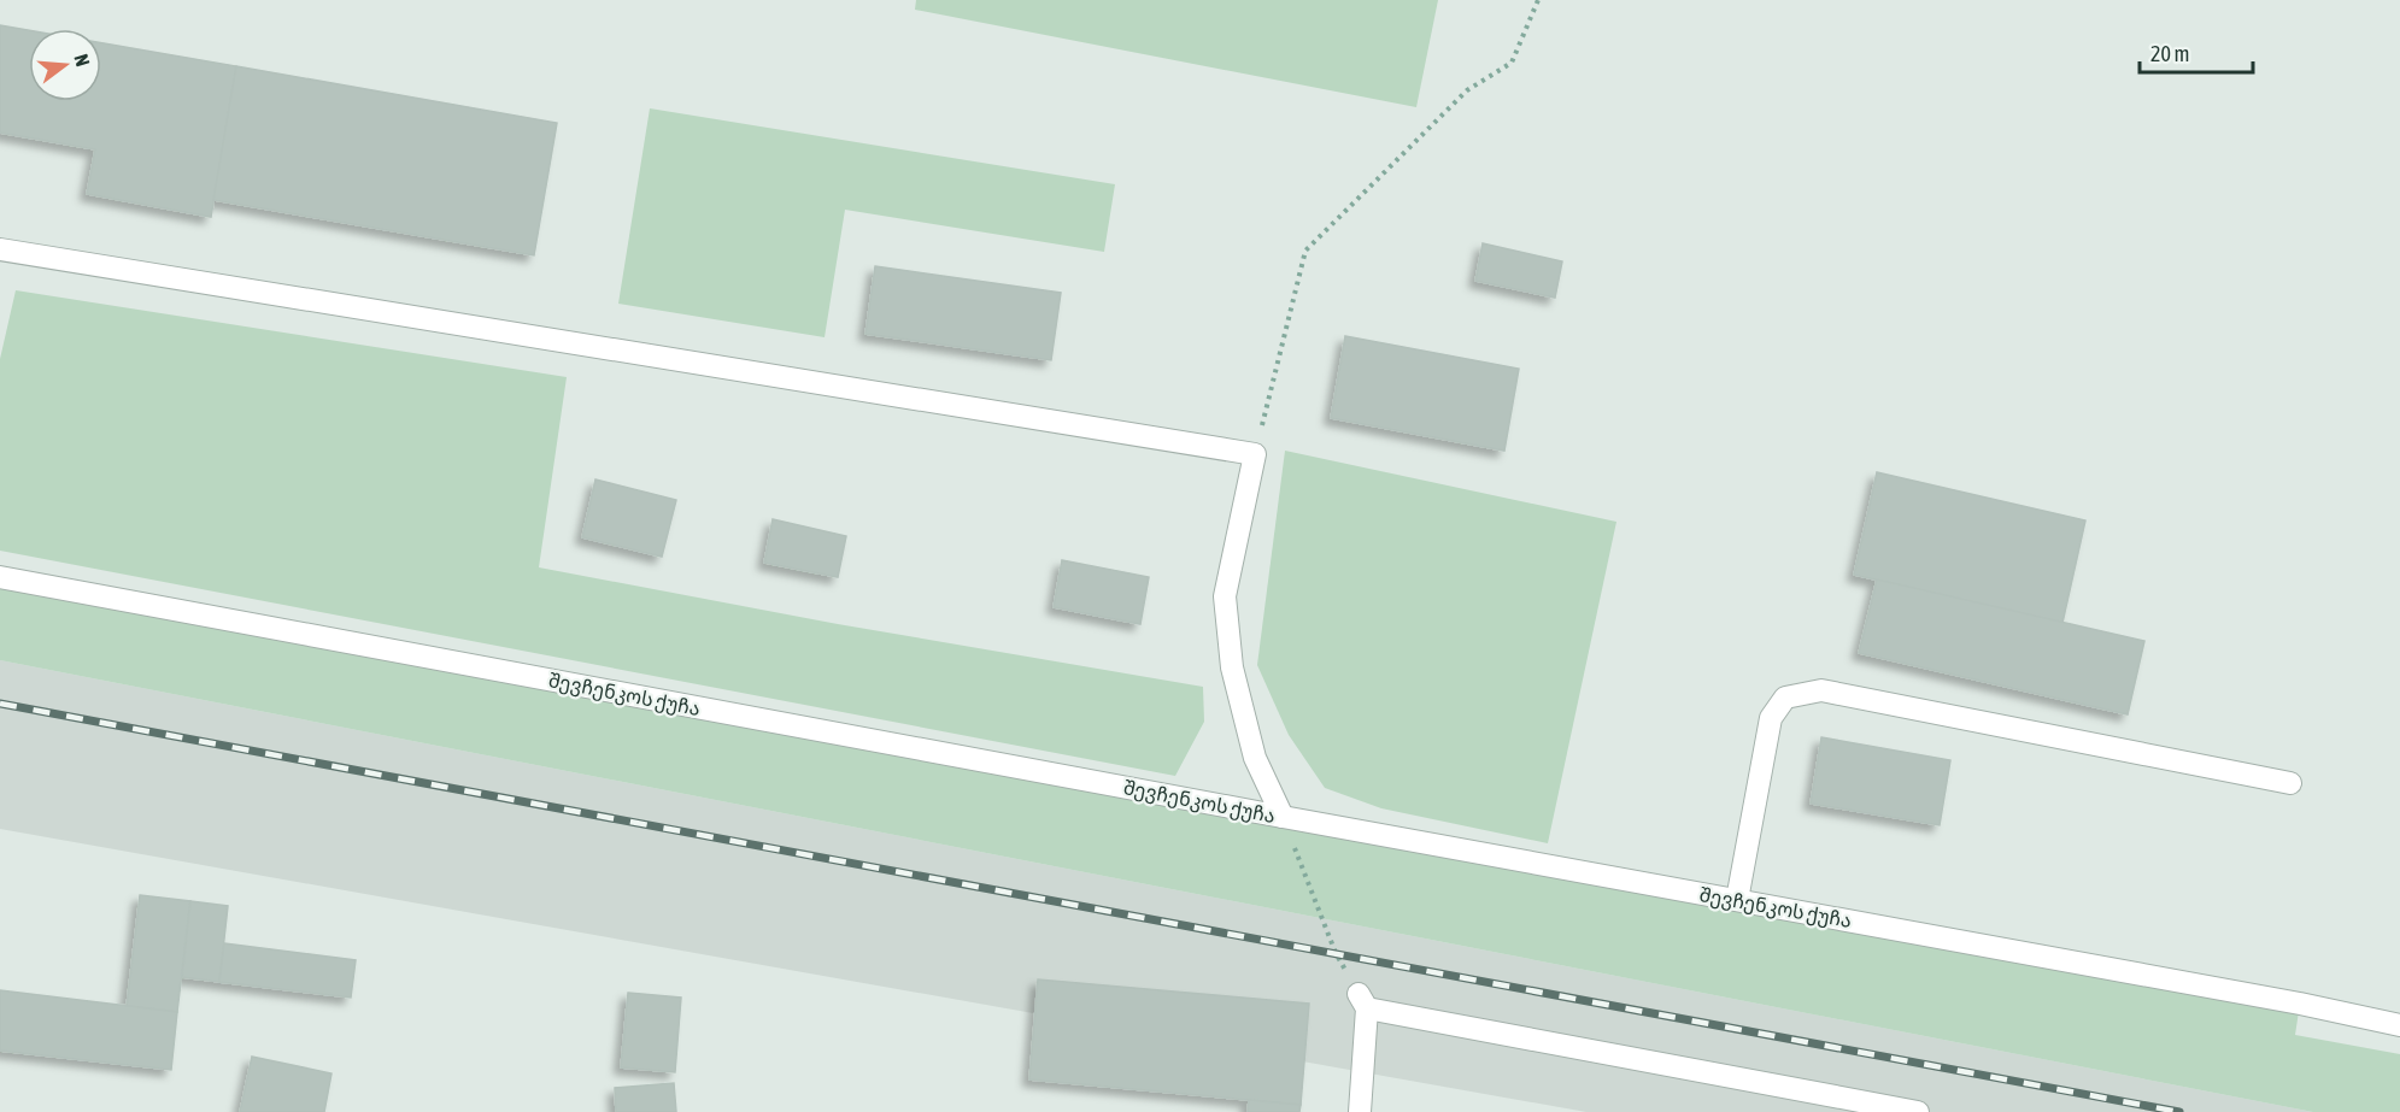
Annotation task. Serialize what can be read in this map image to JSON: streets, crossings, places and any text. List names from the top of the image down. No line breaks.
{"streets":{"street":["შევჩენკოს ქუჩა"]},"scale_bar":"20 m","north":"right"}
